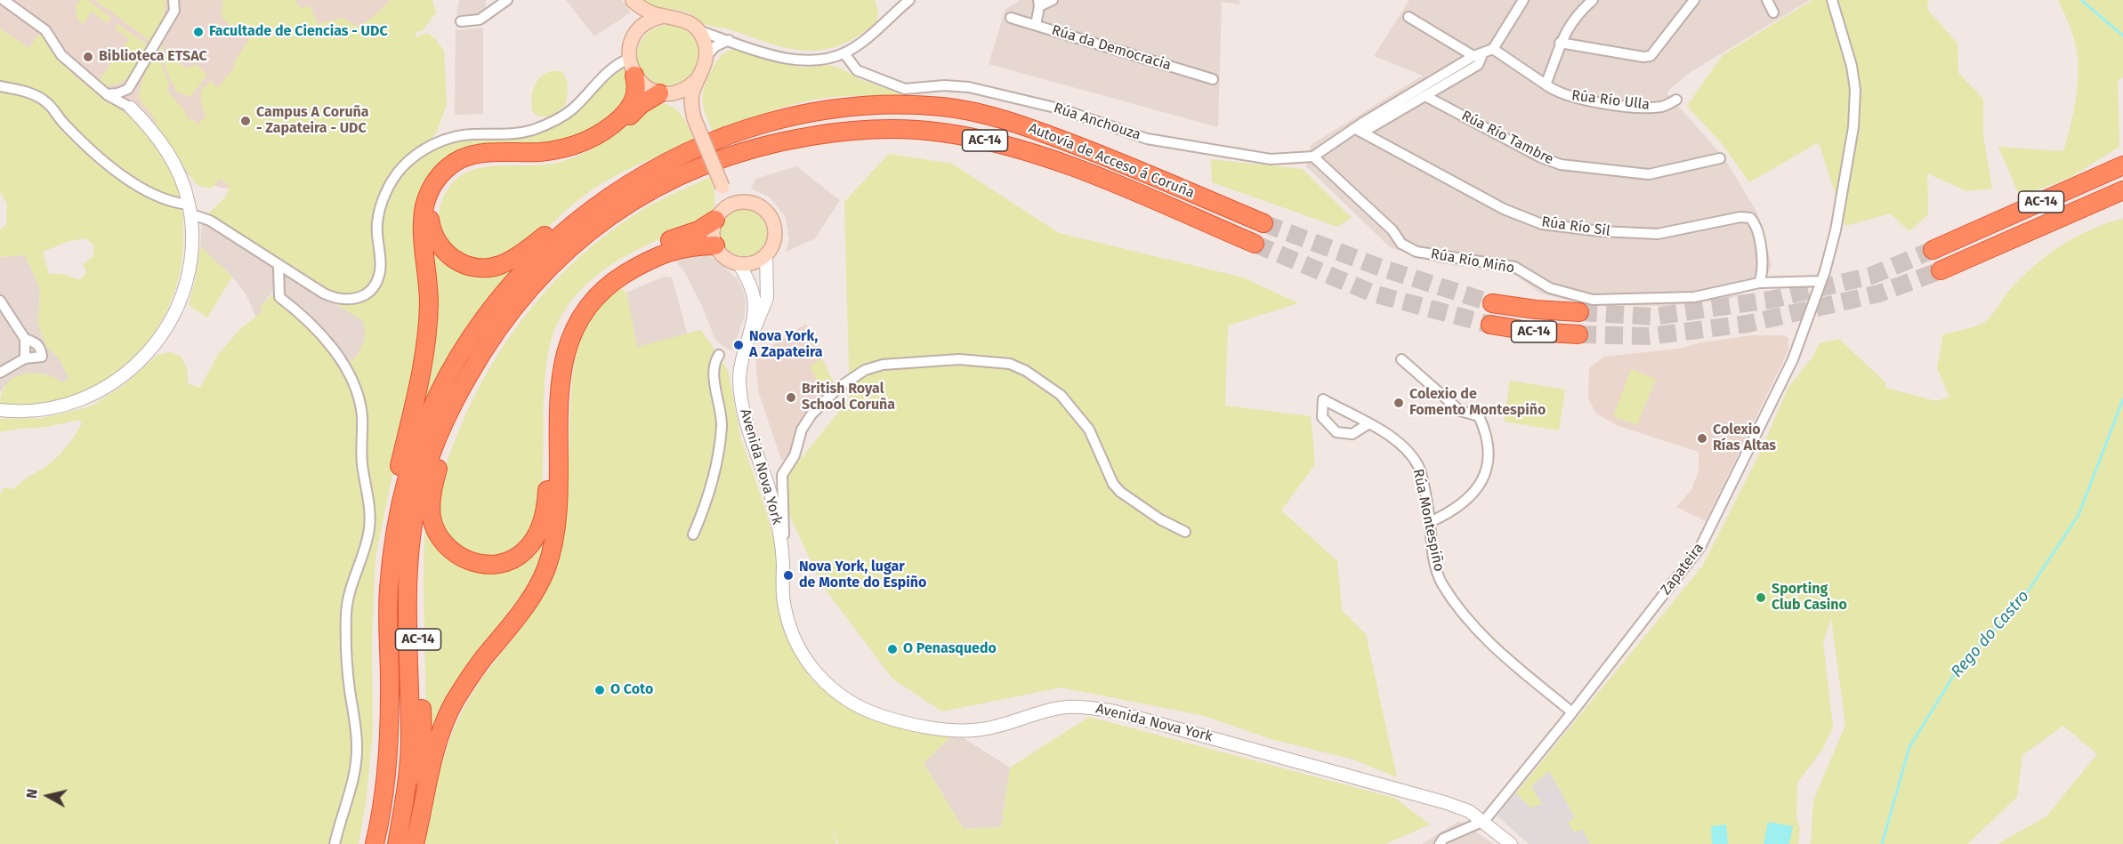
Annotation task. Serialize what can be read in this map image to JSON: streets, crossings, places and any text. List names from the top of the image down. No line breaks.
{"streets":{"highway":["AC-14","Autovía de Acceso á Coruña"],"street":["Rúa da Democracia","Rúa Río Ulla","Rúa Anchouza","Rúa Río Tambre","Rúa Río Sil","Rúa Río Miño","Avenida Nova York","Rúa Montespiño","Zapateira"]},"crossings":[["Rúa Anchouza","Rúa Río Miño"],["Rúa Río Sil","Rúa Río Miño"],["Rúa Río Miño","Zapateira"],["Avenida Nova York","Zapateira"],["Rúa Montespiño","Zapateira"]],"water":["Rego do Castro"],"places":["Facultade de Ciencias - UDC","Biblioteca ETSAC","Campus A Coruña - Zapateira - UDC","Nova York, A Zapateira","British Royal School Coruña","Colexio de Fomento Montespiño","Colexio Rías Altas","Nova York, lugar de Monte do Espiño","Sporting Club Casino","O Penasquedo","O Coto"],"north":"left"}
